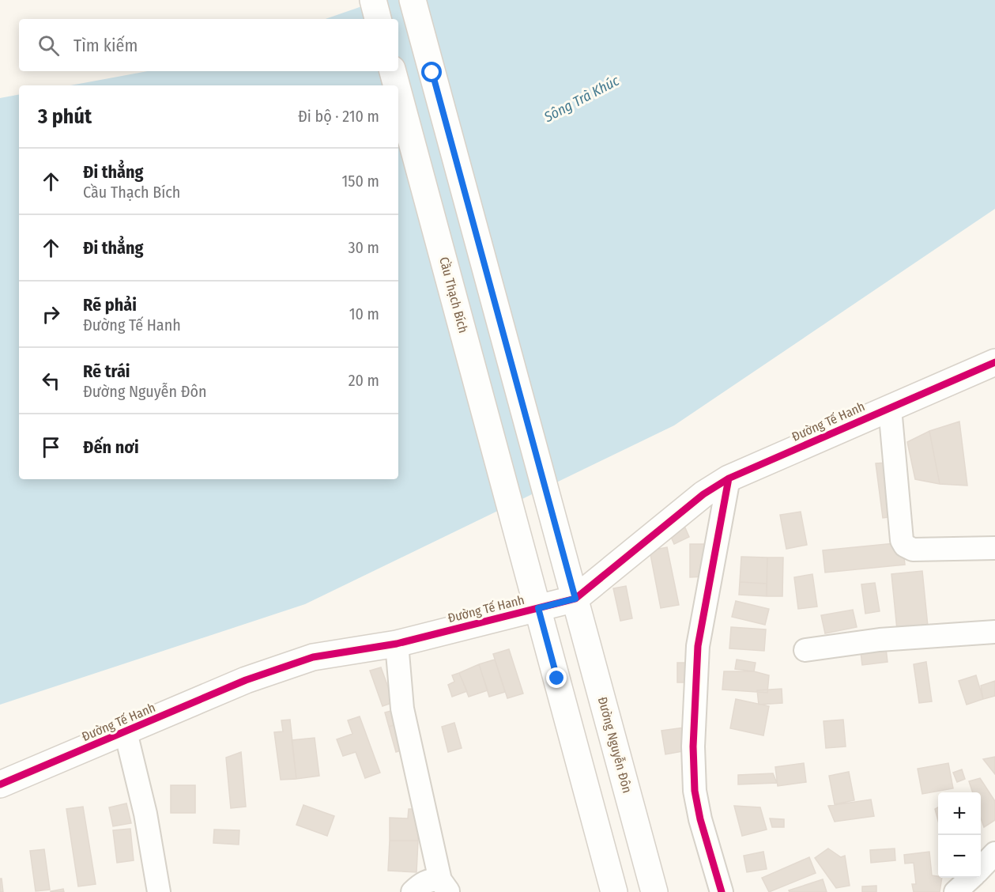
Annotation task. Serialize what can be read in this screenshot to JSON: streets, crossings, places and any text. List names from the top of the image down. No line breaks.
{"streets":{"main road":["Cầu Thạch Bích","Đường Tế Hanh","Đường Nguyễn Đôn"]},"crossings":[["Cầu Thạch Bích","Đường Tế Hanh"],["Đường Tế Hanh","Đường Nguyễn Đôn"]],"water":["Sông Trà Khúc"],"page":{"search":"Tìm kiếm","heading":["3 phút","Đi bộ · 210 m"],"list":[["Đi thẳng","Cầu Thạch Bích","150 m"],["Đi thẳng","30 m"],["Rẽ phải","Đường Tế Hanh","10 m"],["Rẽ trái","Đường Nguyễn Đôn","20 m"],"Đến nơi"],"map_buttons":["+","−"]}}
